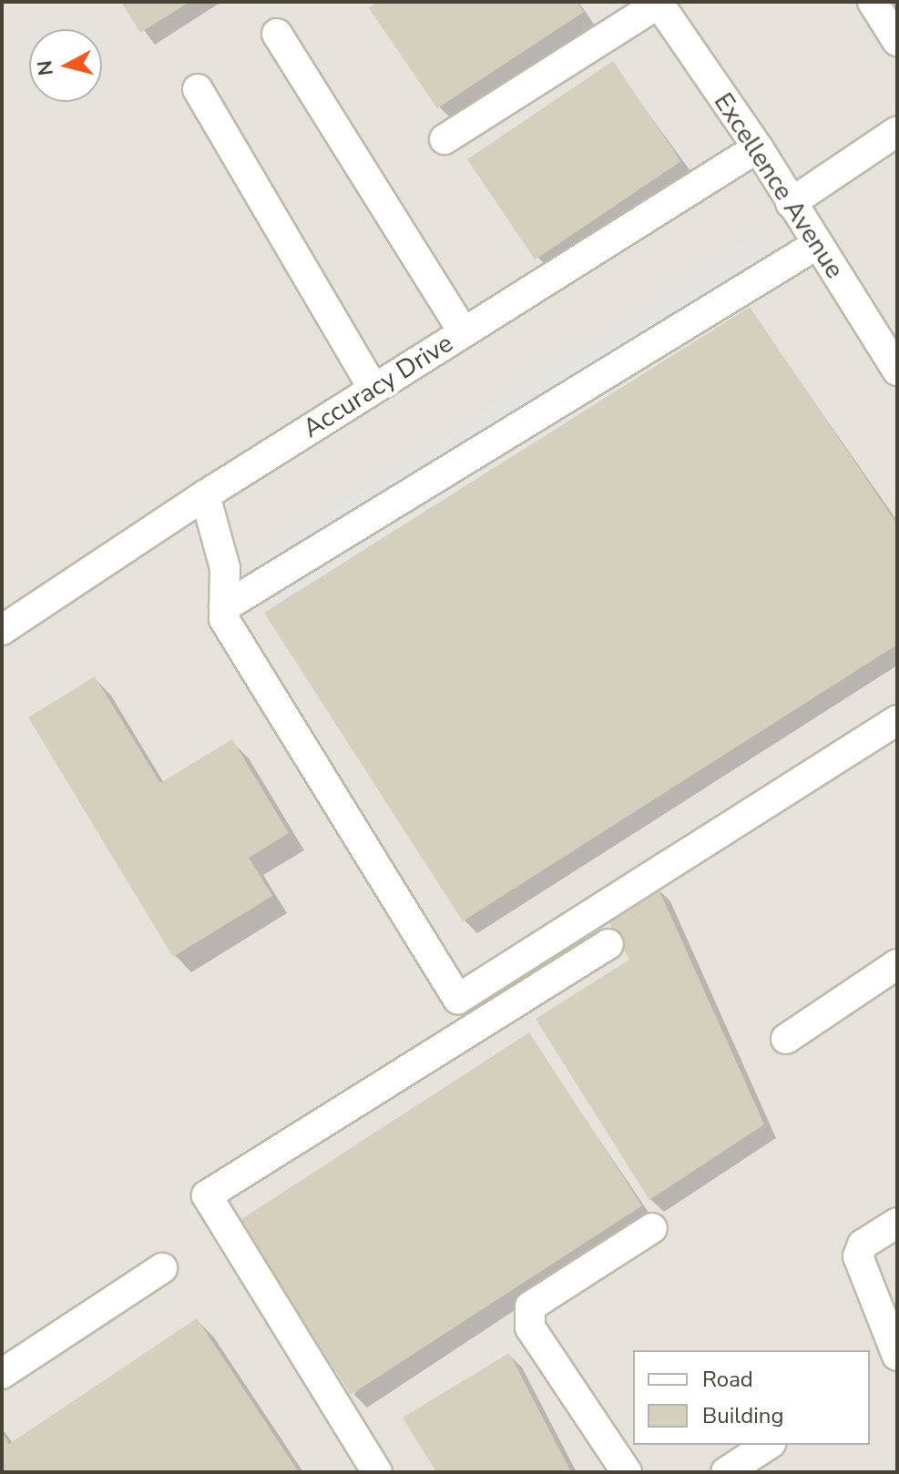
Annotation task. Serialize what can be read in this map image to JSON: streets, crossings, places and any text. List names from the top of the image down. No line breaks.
{"streets":{"street":["Excellence Avenue","Accuracy Drive"]},"crossings":[["Excellence Avenue","Accuracy Drive"]],"legend":["Road","Building"],"north":"left"}
